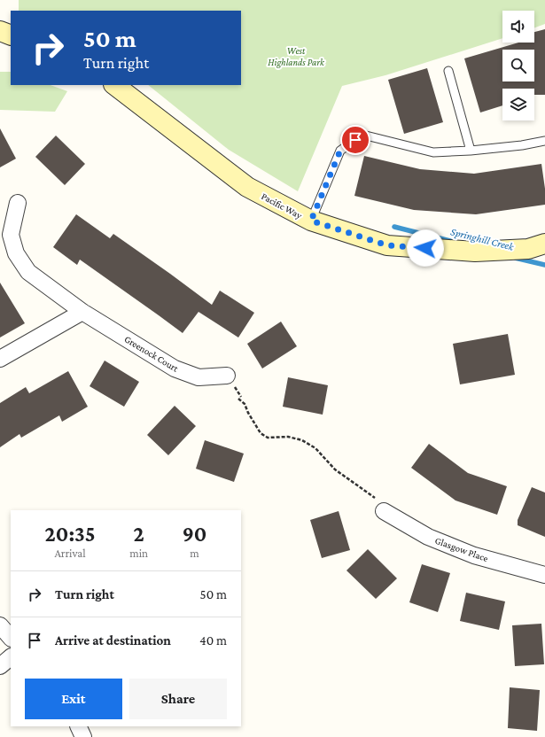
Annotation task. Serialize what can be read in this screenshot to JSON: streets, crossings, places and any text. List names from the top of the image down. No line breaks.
{"streets":{"main road":["Pacific Way"],"street":["Greenock Court","Glasgow Place"]},"water":["Springhill Creek"],"parks":["West Highlands Park"],"page":{"turn":["50 m","Turn right"],"eta":["20:35","Arrival","2","min","90","m"],"list":[{"name":"Turn right","value":"50 m"},{"name":"Arrive at destination","value":"40 m"}],"buttons":["Exit","Share"]}}
